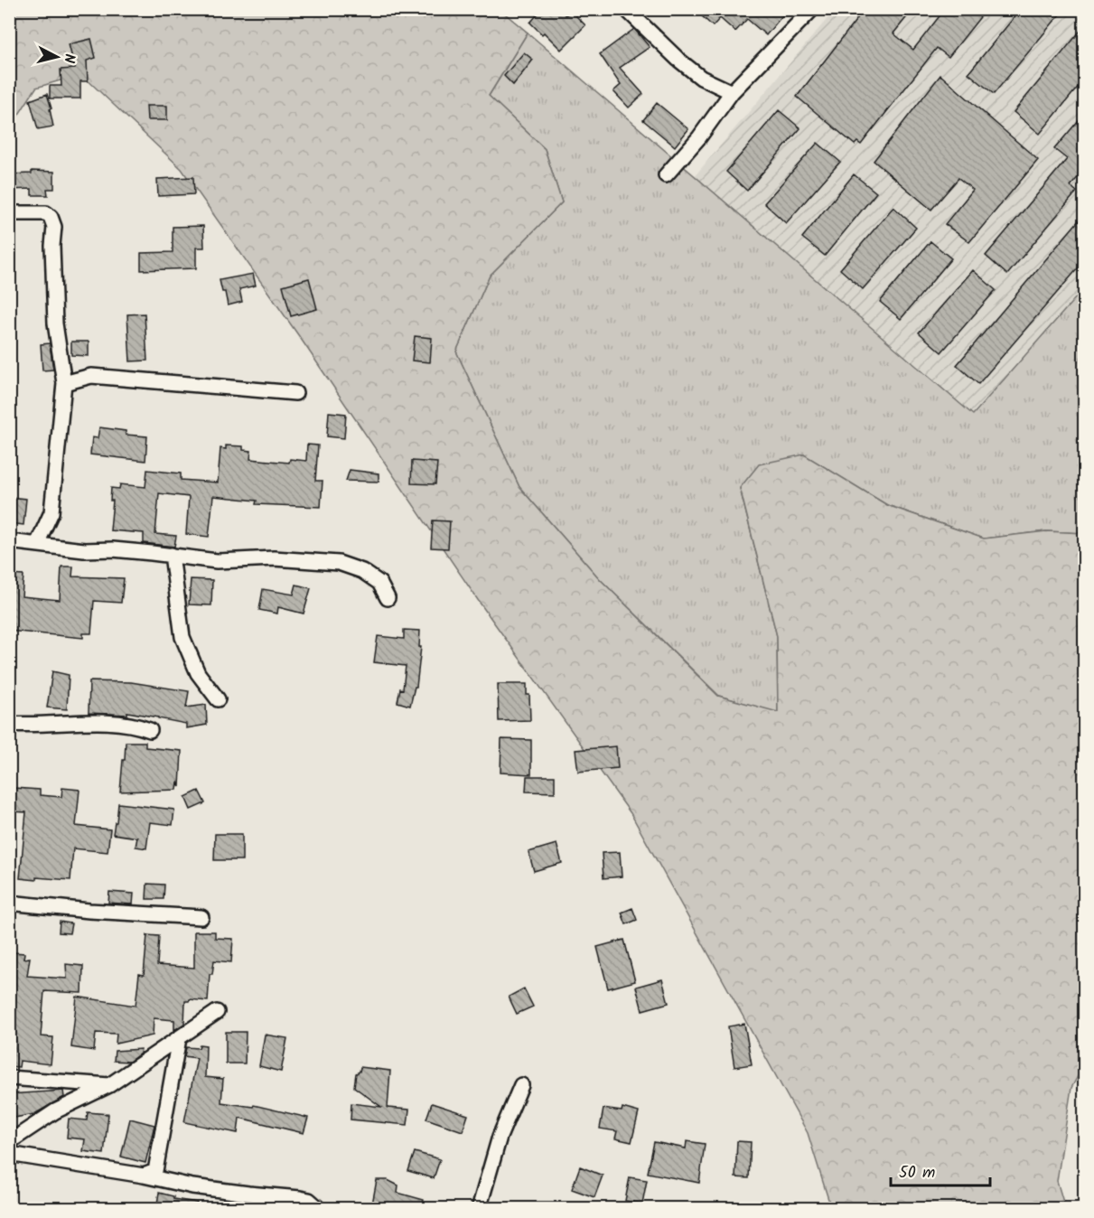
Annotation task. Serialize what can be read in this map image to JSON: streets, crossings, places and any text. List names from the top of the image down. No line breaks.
{"scale_bar":"50 m","north":"right"}
